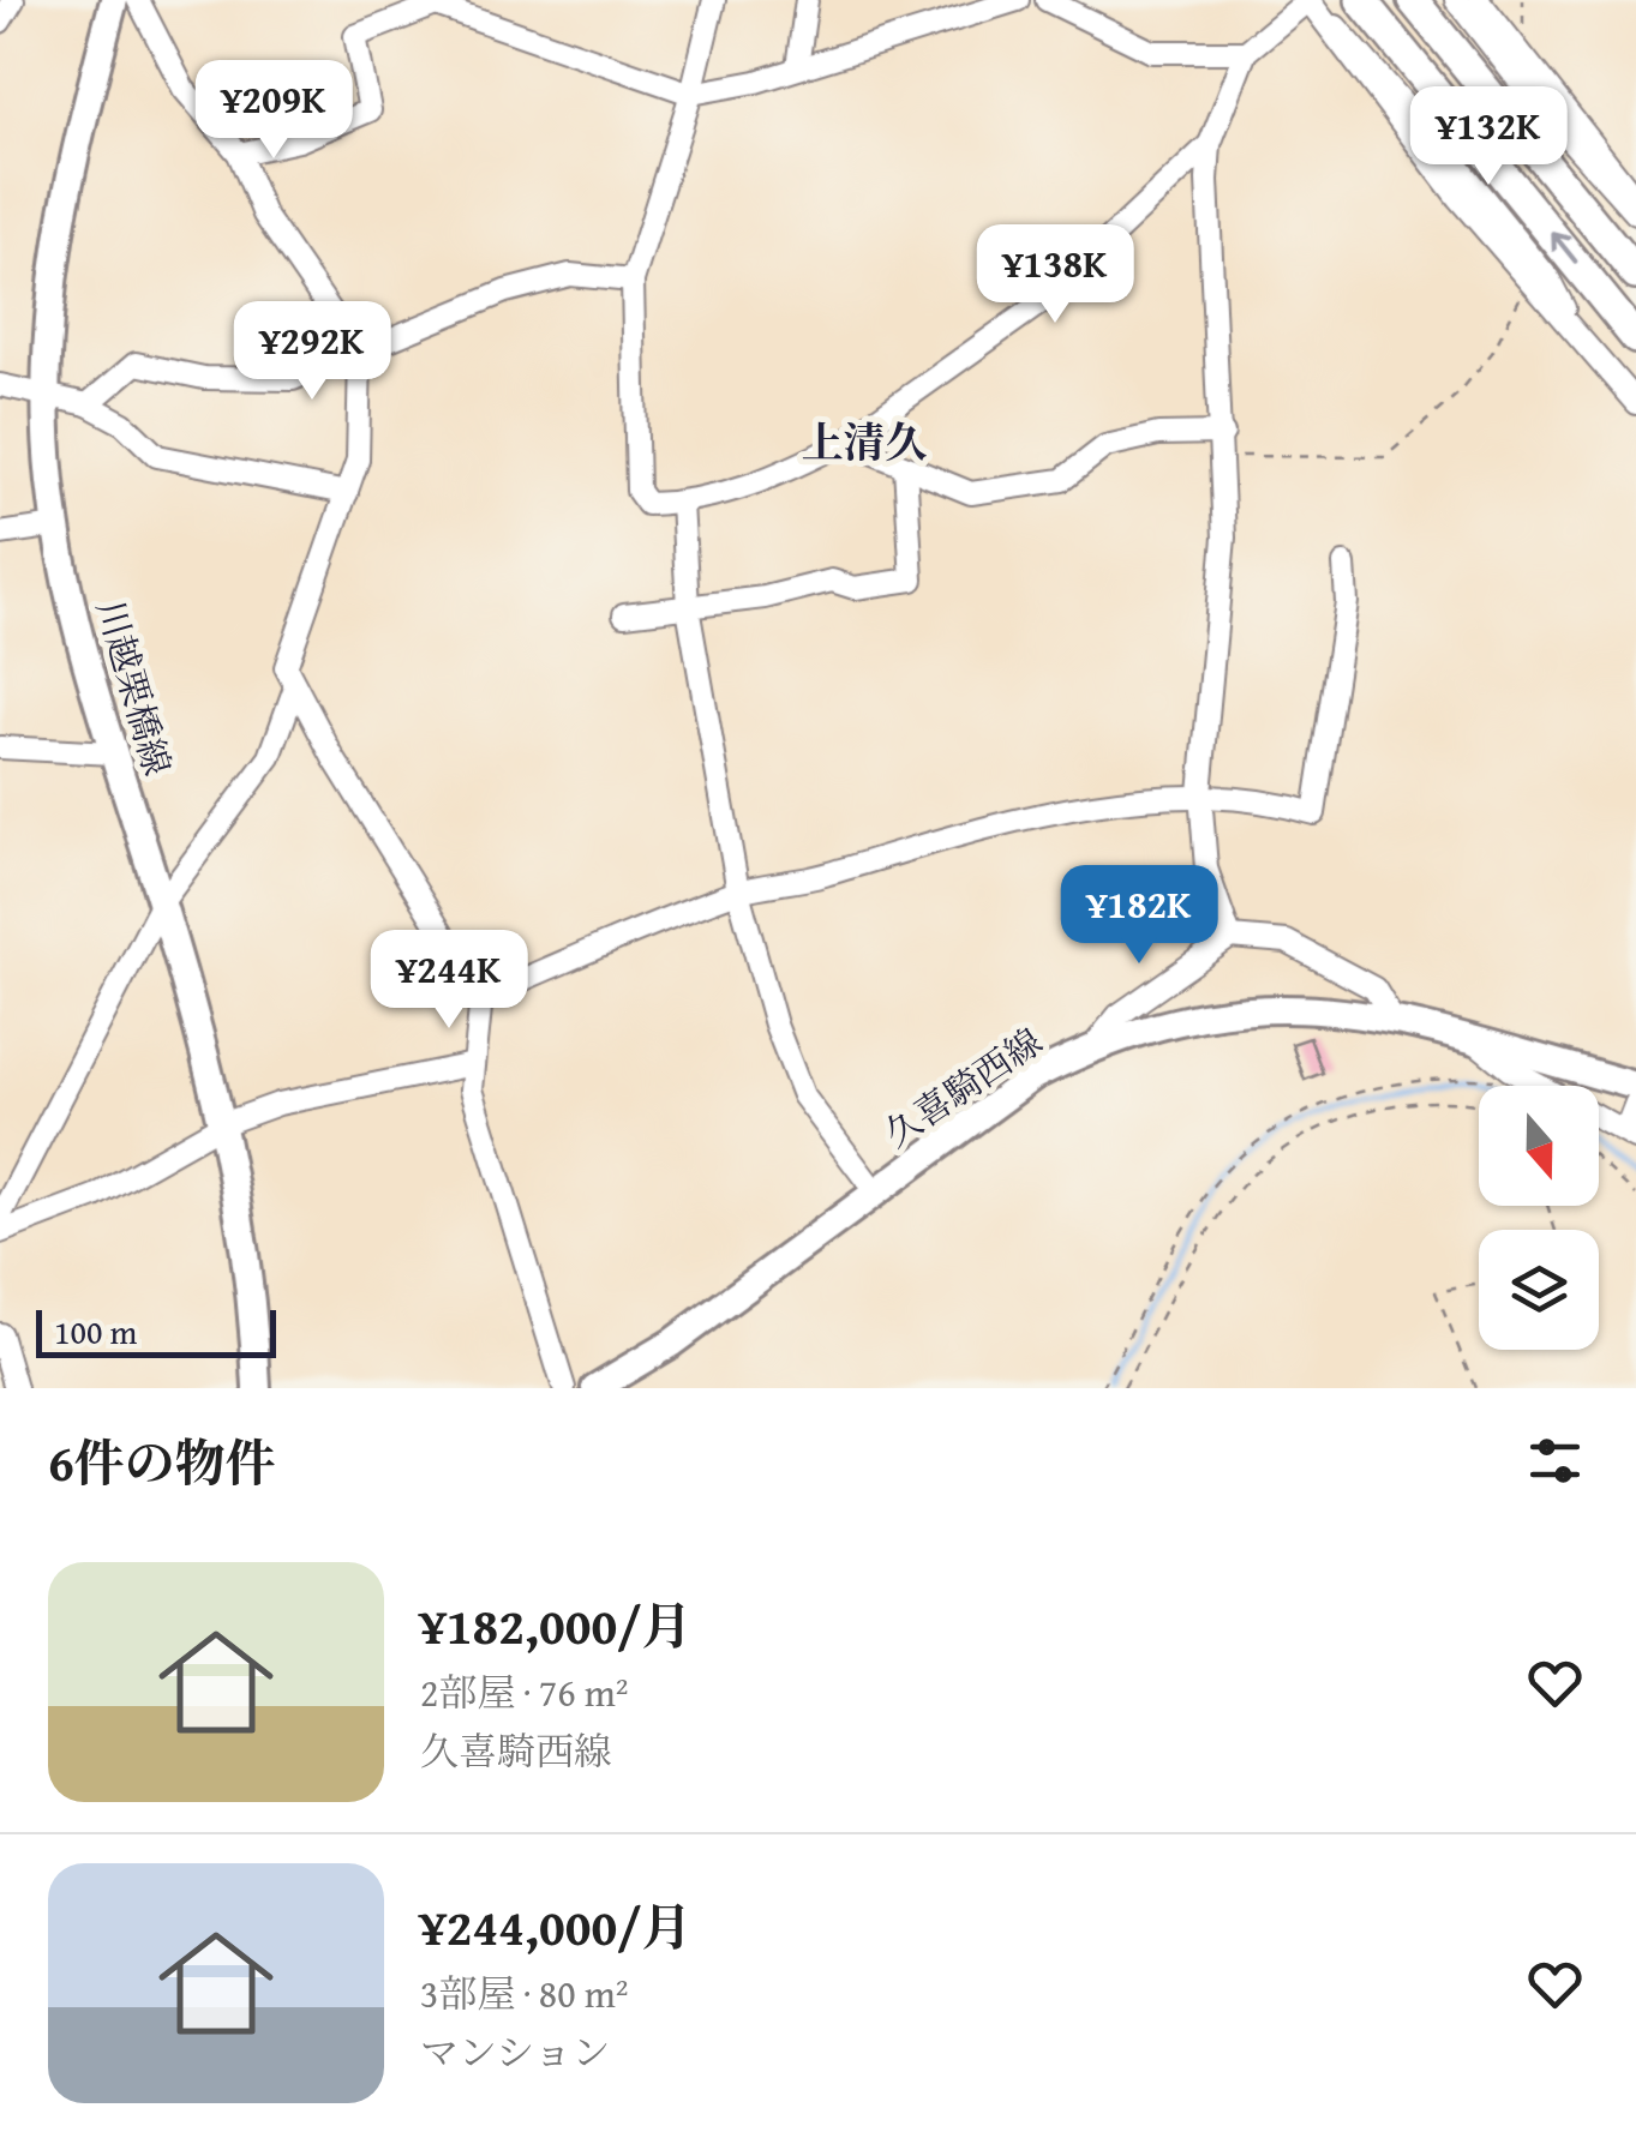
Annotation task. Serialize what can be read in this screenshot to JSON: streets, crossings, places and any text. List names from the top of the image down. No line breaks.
{"streets":{"main road":["川越栗橋線","久喜騎西線"]},"districts":["上清久"],"scale_bar":"100 m","north":"bottom","page":{"price":["¥209K","¥132K","¥138K","¥292K","¥182K","¥244K"],"scale":"100 m","heading":"6件の物件","list":[{"name":"¥182,000/月","note":"2部屋 · 76 m² · 久喜騎西線"},{"name":"¥244,000/月","note":"3部屋 · 80 m² · マンション"}]}}
